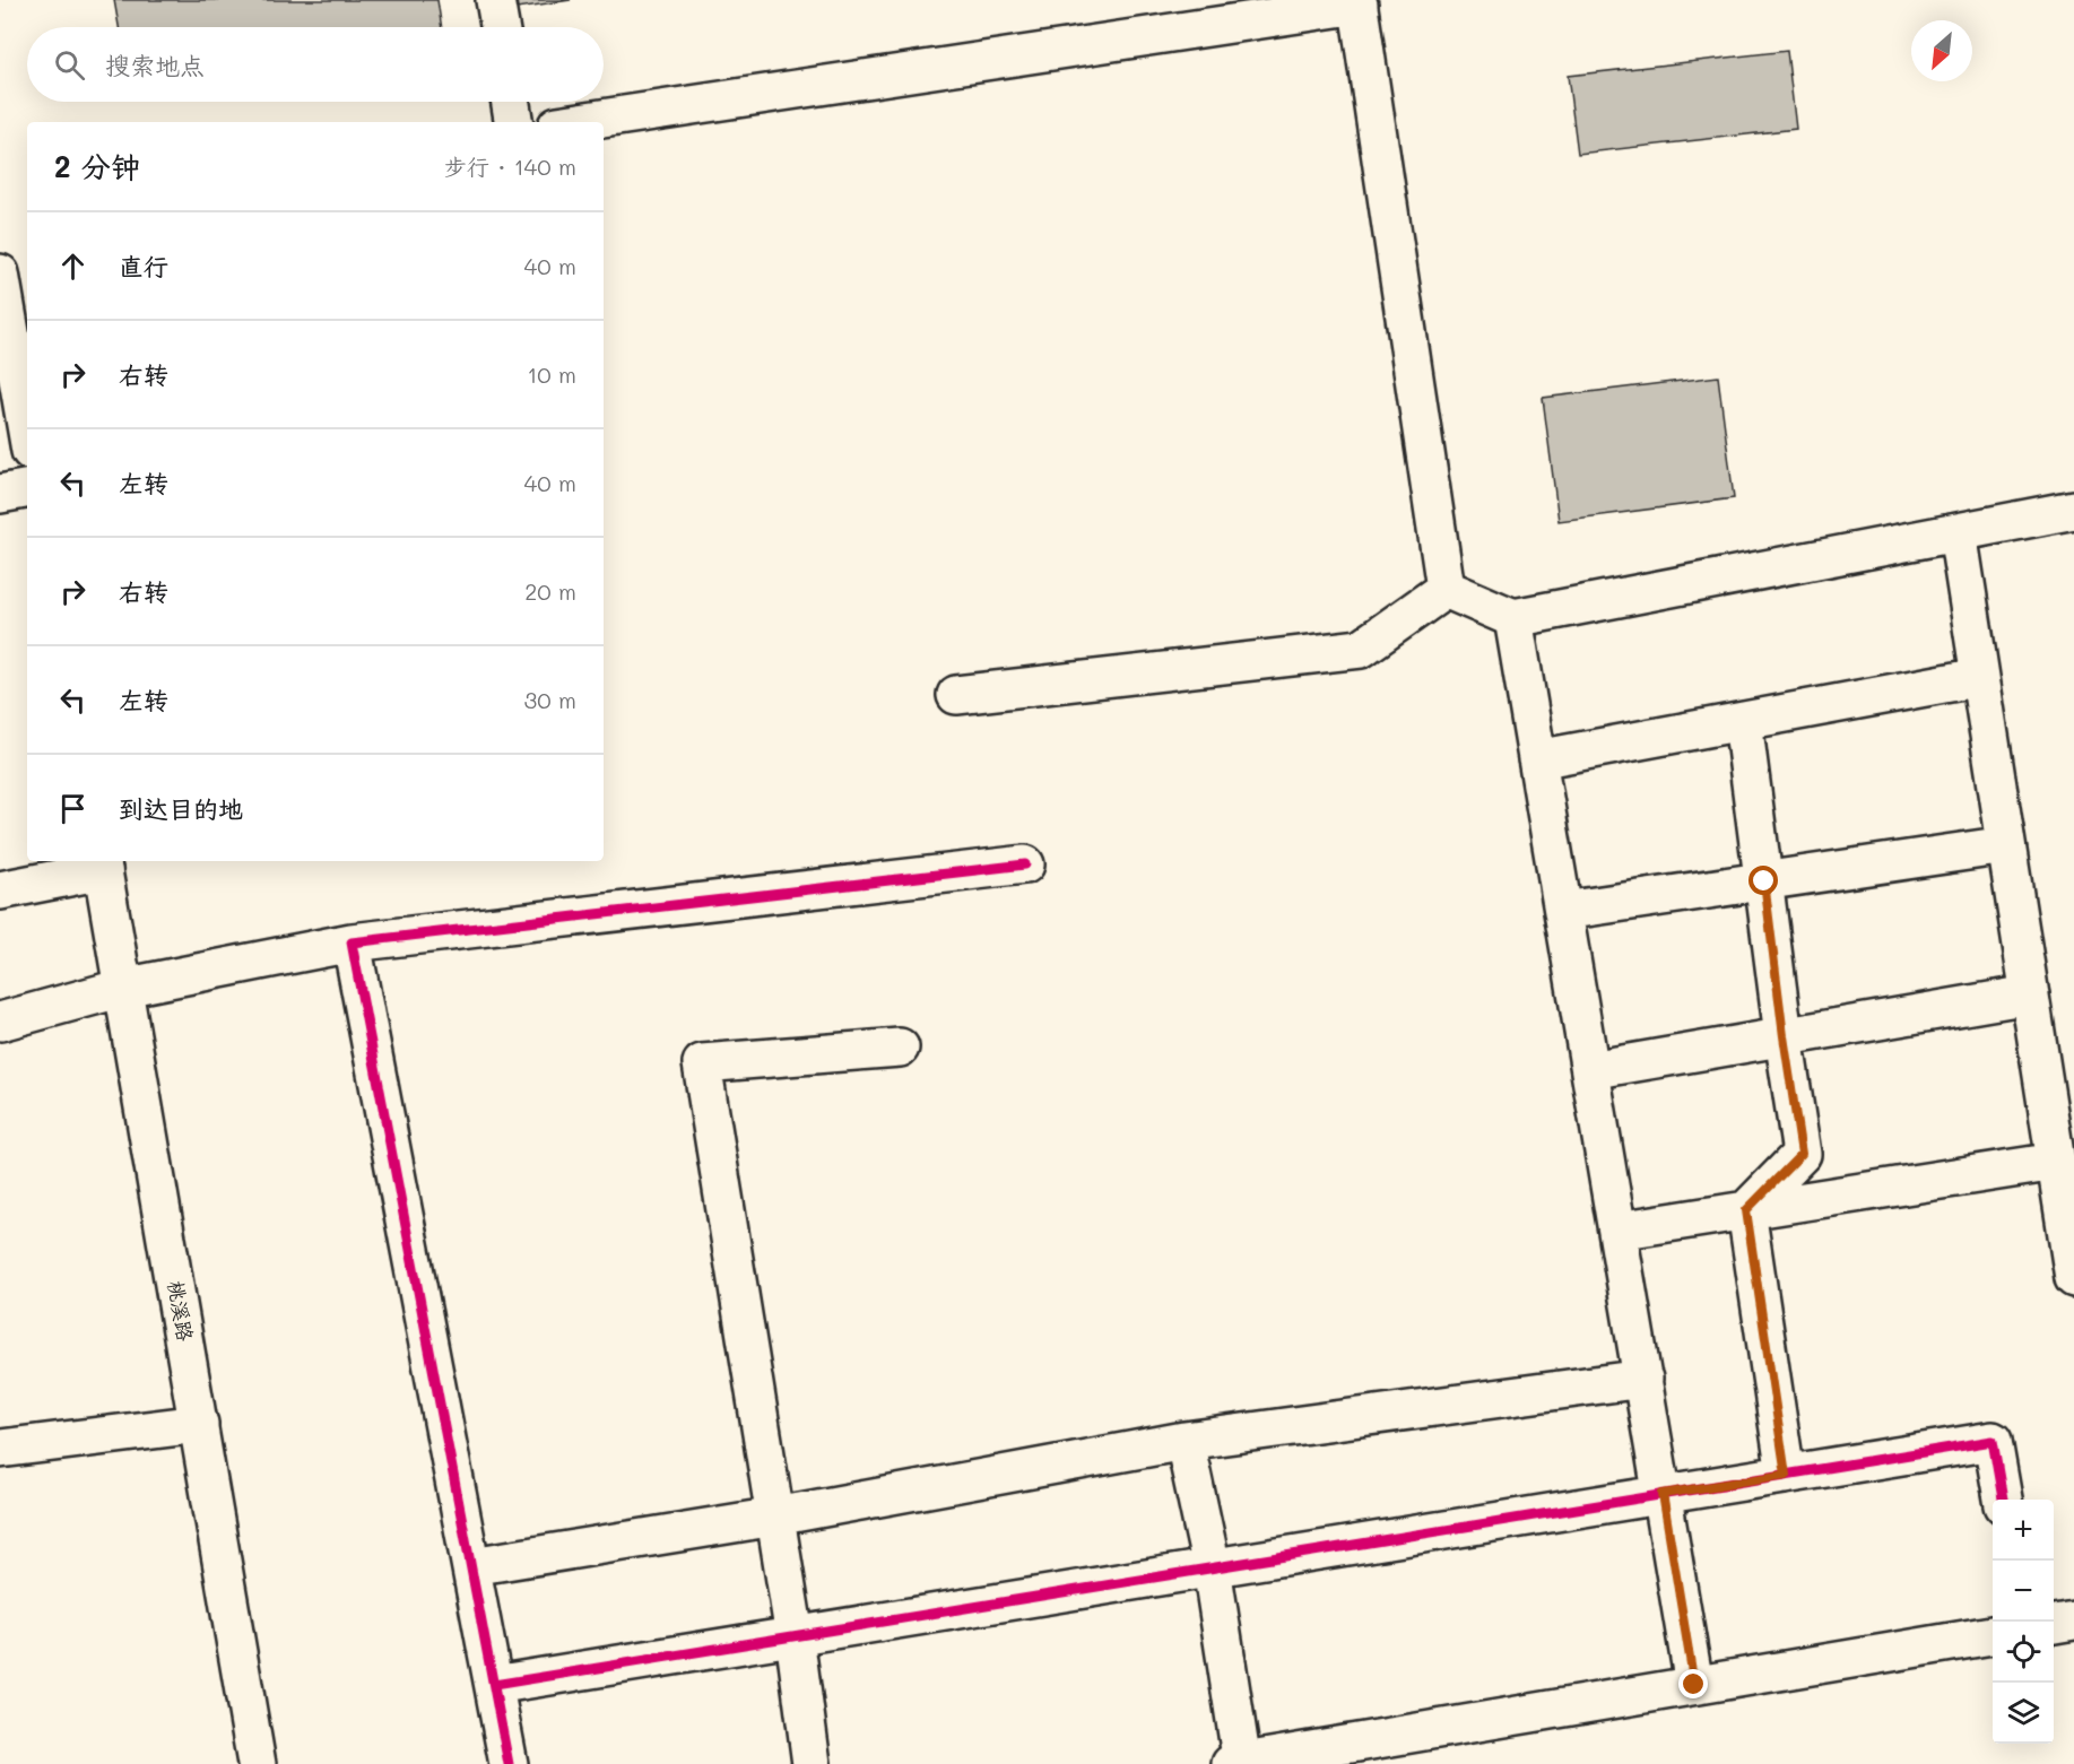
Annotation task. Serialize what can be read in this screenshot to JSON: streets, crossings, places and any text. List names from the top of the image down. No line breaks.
{"streets":{"street":["桃溪路"]},"north":"bottom left","page":{"search":"搜索地点","heading":["2 分钟","步行 · 140 m"],"list":[["直行","40 m"],["右转","10 m"],["左转","40 m"],["右转","20 m"],["左转","30 m"],"到达目的地"],"map_buttons":["+","−"]}}
